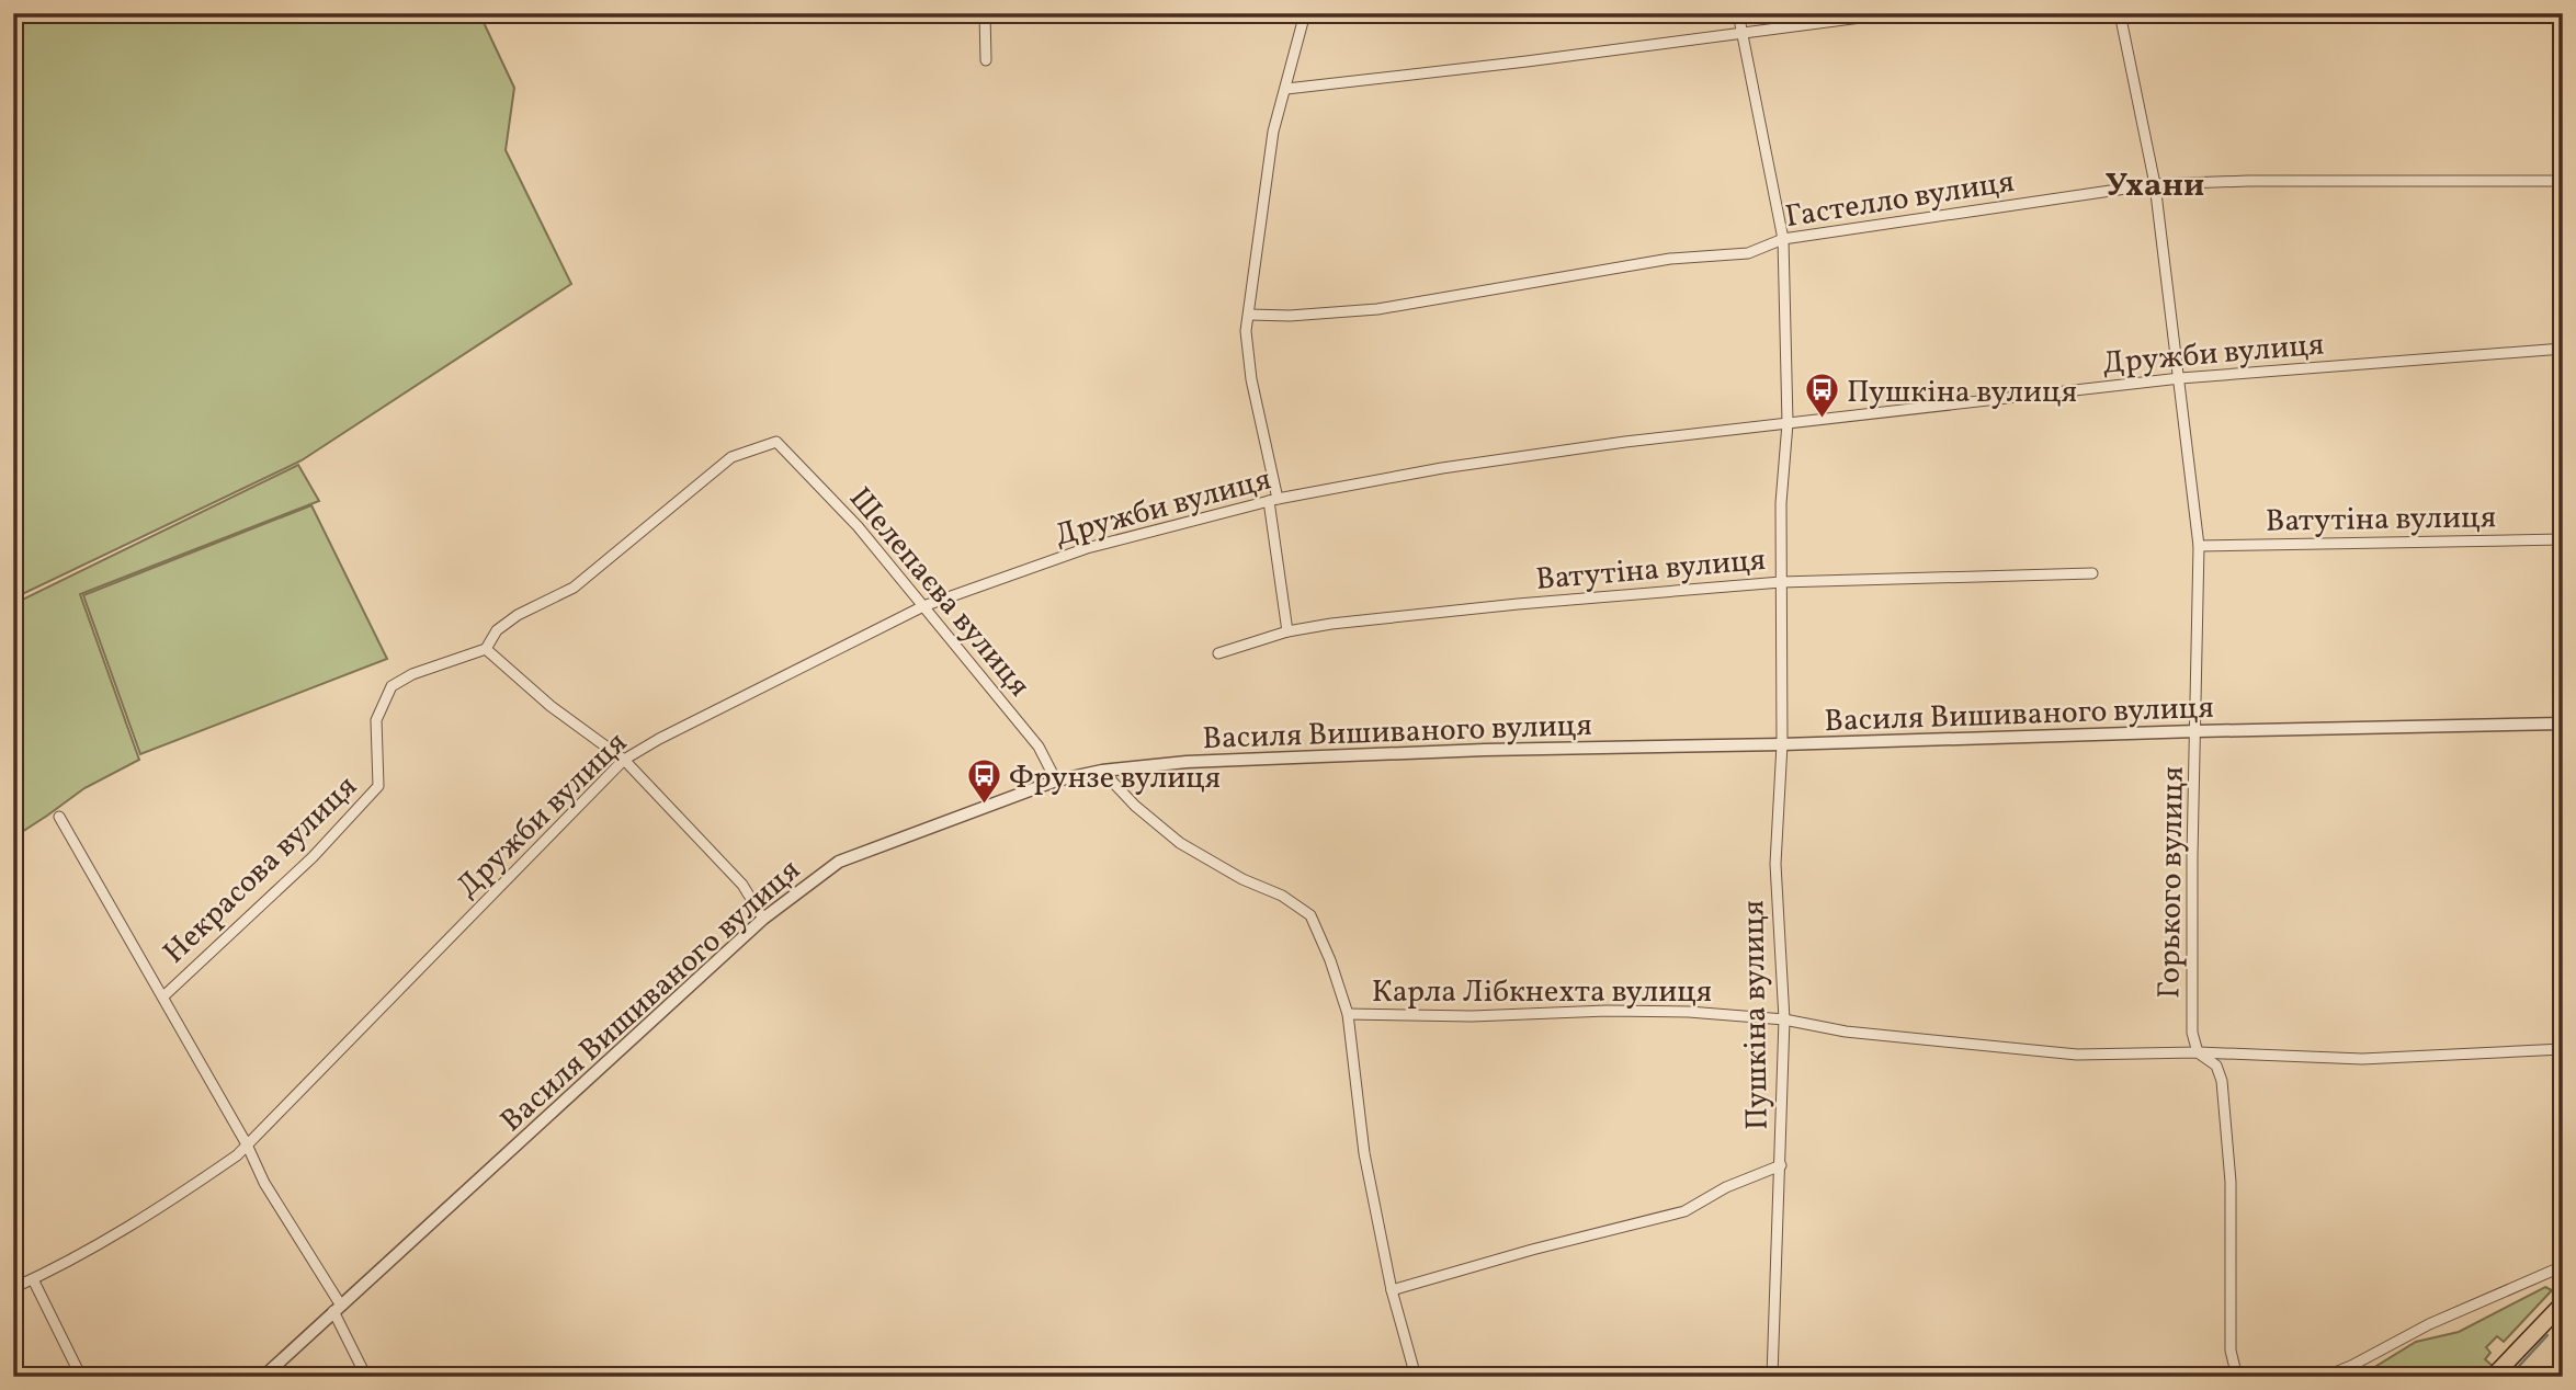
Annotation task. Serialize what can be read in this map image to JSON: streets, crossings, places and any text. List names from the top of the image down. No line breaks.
{"streets":{"street":["Гастелло вулиця","Дружби вулиця","Ватутіна вулиця","Шелепаєва вулиця","Василя Вишиваного вулиця","Некрасова вулиця","Горького вулиця","Карла Лібкнехта вулиця","Пушкіна вулиця"]},"crossings":[["Гастелло вулиця","Горького вулиця"],["Гастелло вулиця","Пушкіна вулиця"],["Дружби вулиця","Шелепаєва вулиця"],["Дружби вулиця","Горького вулиця"],["Дружби вулиця","Пушкіна вулиця"],["Ватутіна вулиця","Горького вулиця"],["Ватутіна вулиця","Пушкіна вулиця"],["Шелепаєва вулиця","Василя Вишиваного вулиця"],["Шелепаєва вулиця","Некрасова вулиця"],["Василя Вишиваного вулиця","Горького вулиця"],["Василя Вишиваного вулиця","Пушкіна вулиця"],["Горького вулиця","Карла Лібкнехта вулиця"],["Карла Лібкнехта вулиця","Пушкіна вулиця"]],"districts":["Ухани"],"places":{"bus stop":["Пушкіна вулиця","Фрунзе вулиця"]}}
